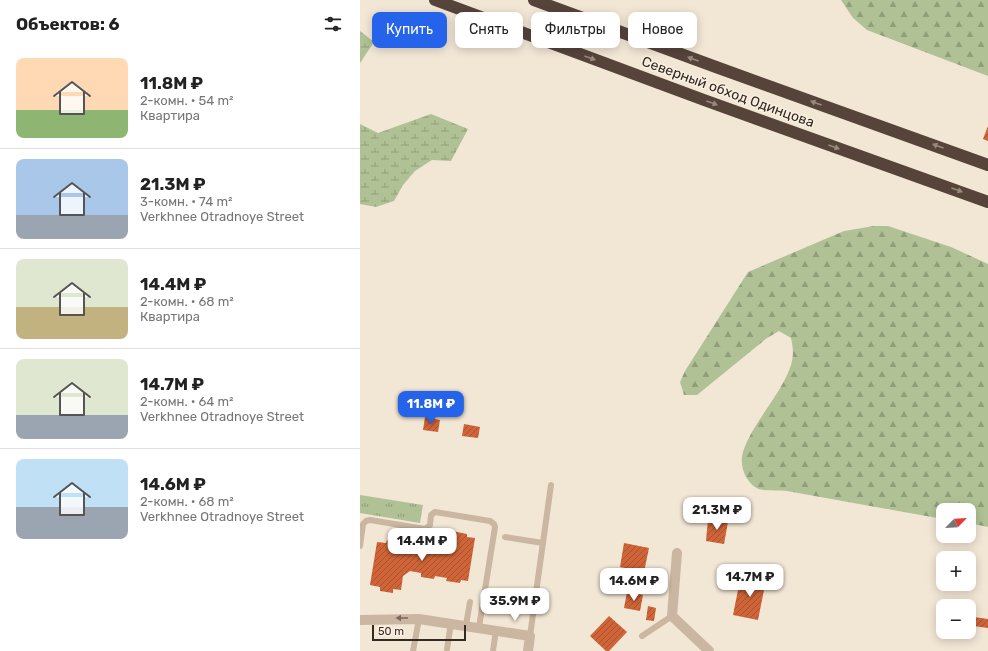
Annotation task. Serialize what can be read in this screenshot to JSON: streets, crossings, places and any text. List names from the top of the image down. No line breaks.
{"streets":{"highway":["Северный обход Одинцова"]},"scale_bar":"50 m","north":"top right","page":{"heading":"Объектов: 6","chip":["Купить","Снять","Фильтры","Новое"],"list":[{"name":"11.8M ₽","note":"2-комн. · 54 m² · Квартира"},{"name":"21.3M ₽","note":"3-комн. · 74 m² · Verkhnee Otradnoye Street"},{"name":"14.4M ₽","note":"2-комн. · 68 m² · Квартира"},{"name":"14.7M ₽","note":"2-комн. · 64 m² · Verkhnee Otradnoye Street"},{"name":"14.6M ₽","note":"2-комн. · 68 m² · Verkhnee Otradnoye Street"}],"price":["11.8M ₽","21.3M ₽","14.4M ₽","14.7M ₽","14.6M ₽","35.9M ₽"],"map_buttons":["+","−"],"scale":"50 m"}}
